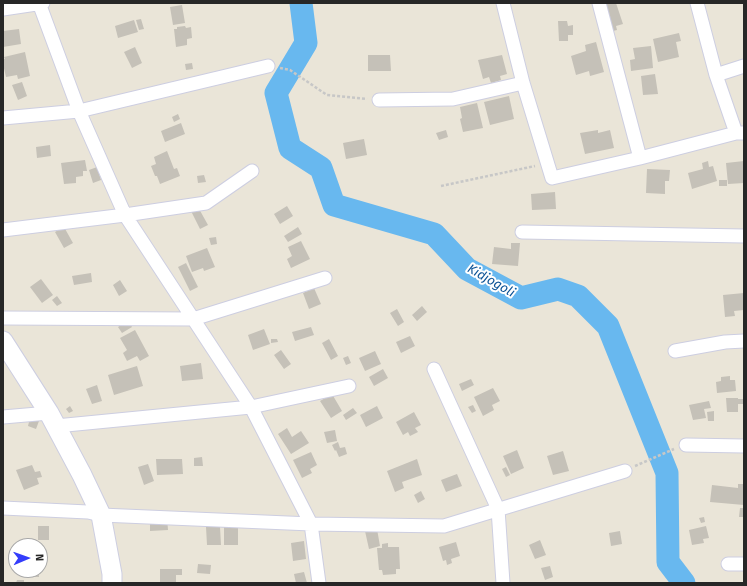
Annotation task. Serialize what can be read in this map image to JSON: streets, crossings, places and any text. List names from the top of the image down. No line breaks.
{"water":["Kidjogoli"],"north":"right"}
